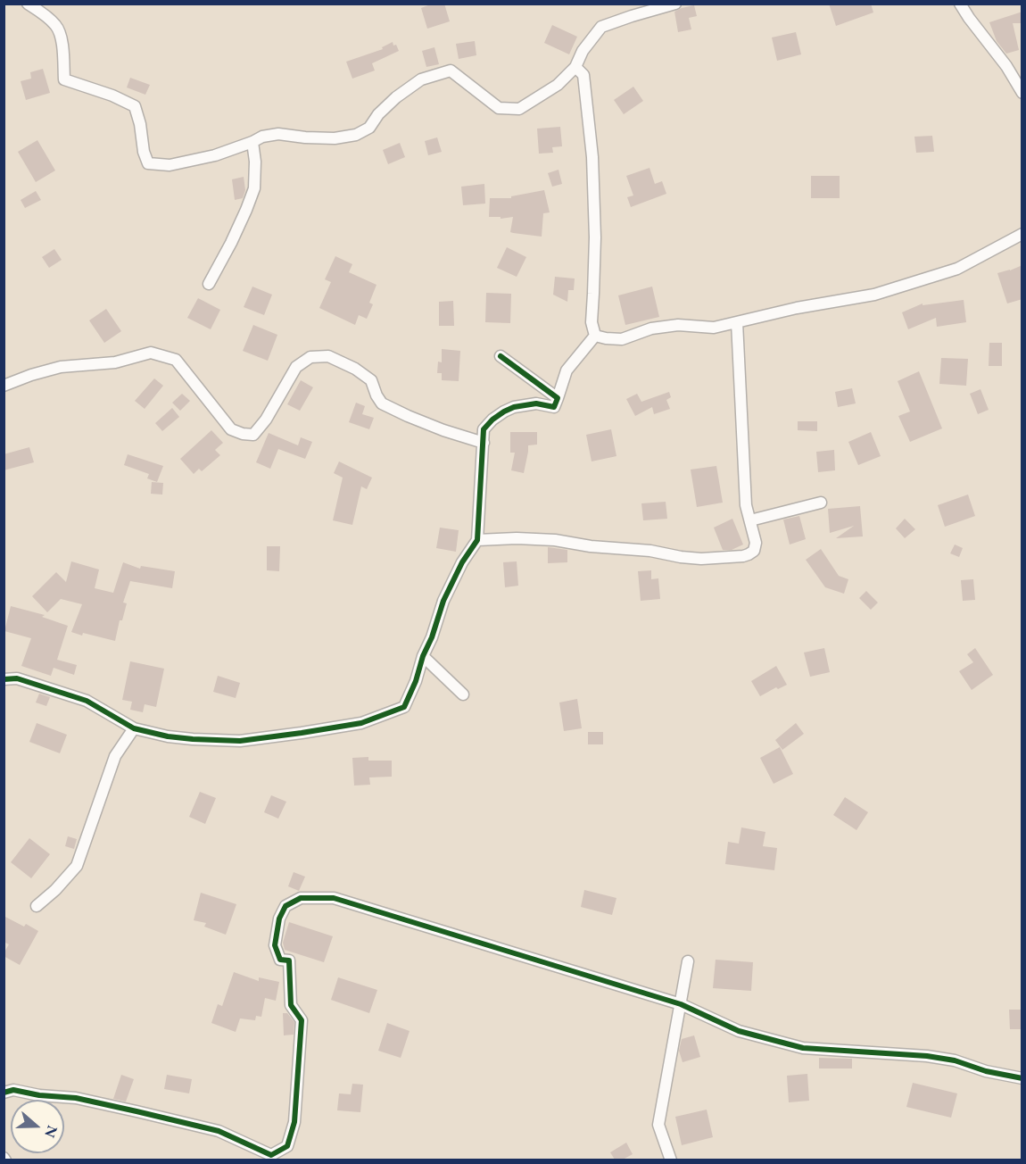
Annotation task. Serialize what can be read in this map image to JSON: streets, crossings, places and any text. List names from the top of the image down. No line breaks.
{"north":"right"}
